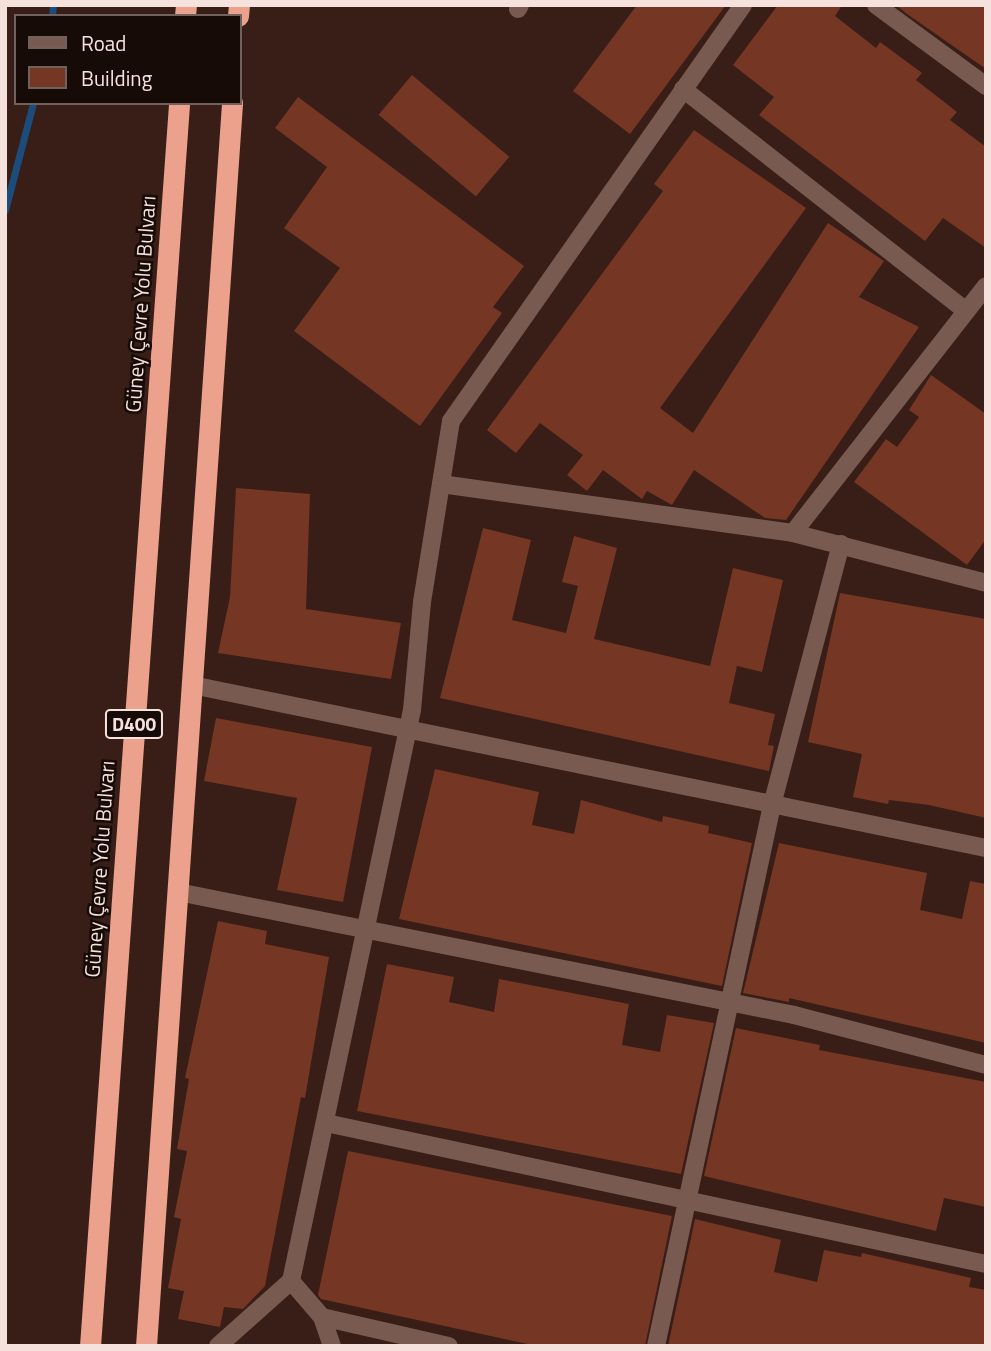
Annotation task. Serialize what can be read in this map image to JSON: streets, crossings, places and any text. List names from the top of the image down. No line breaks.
{"streets":{"highway":["Güney Çevre Yolu Bulvarı","D400"]},"legend":["Road","Building"]}
